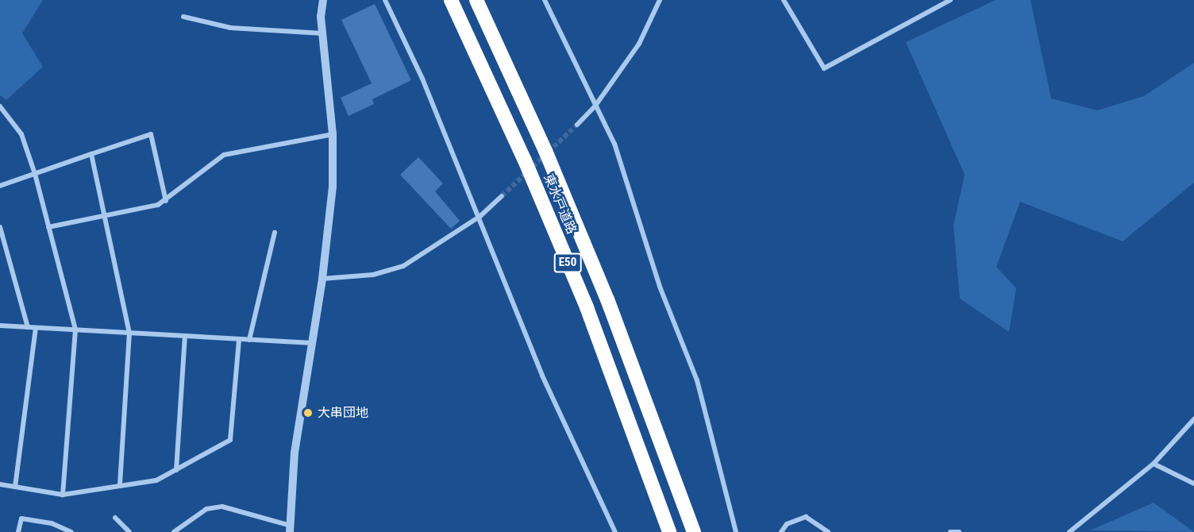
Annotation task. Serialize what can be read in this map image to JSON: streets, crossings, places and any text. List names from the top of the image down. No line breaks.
{"streets":{"highway":["東水戸道路","E50"]},"places":["大串団地"]}
